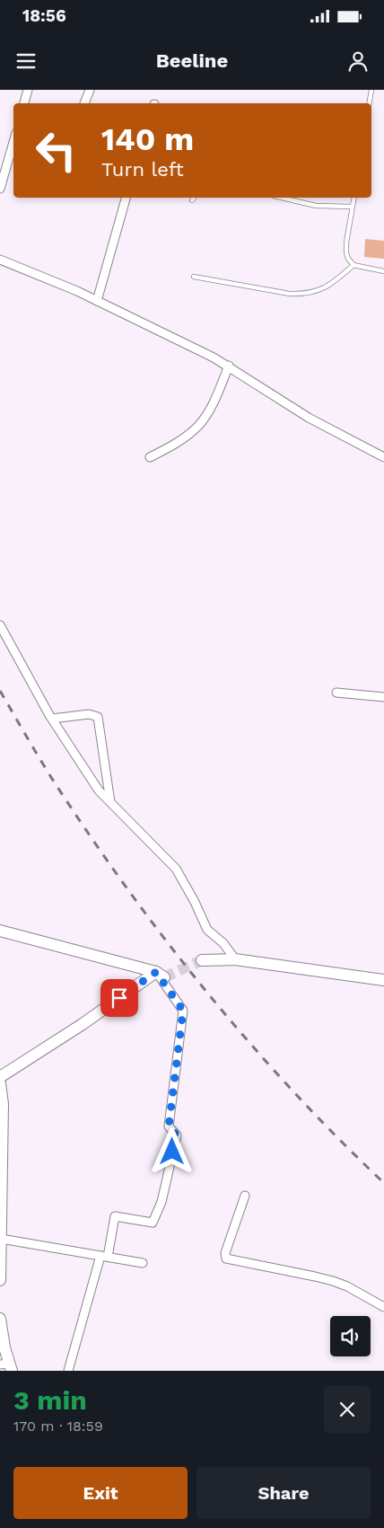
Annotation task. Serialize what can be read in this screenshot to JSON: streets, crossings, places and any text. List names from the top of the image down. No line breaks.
{"page":{"status":"18:56","header":"Beeline","turn":["140 m","Turn left"],"heading":["3 min","170 m · 18:59"],"buttons":["Exit","Share"]}}
